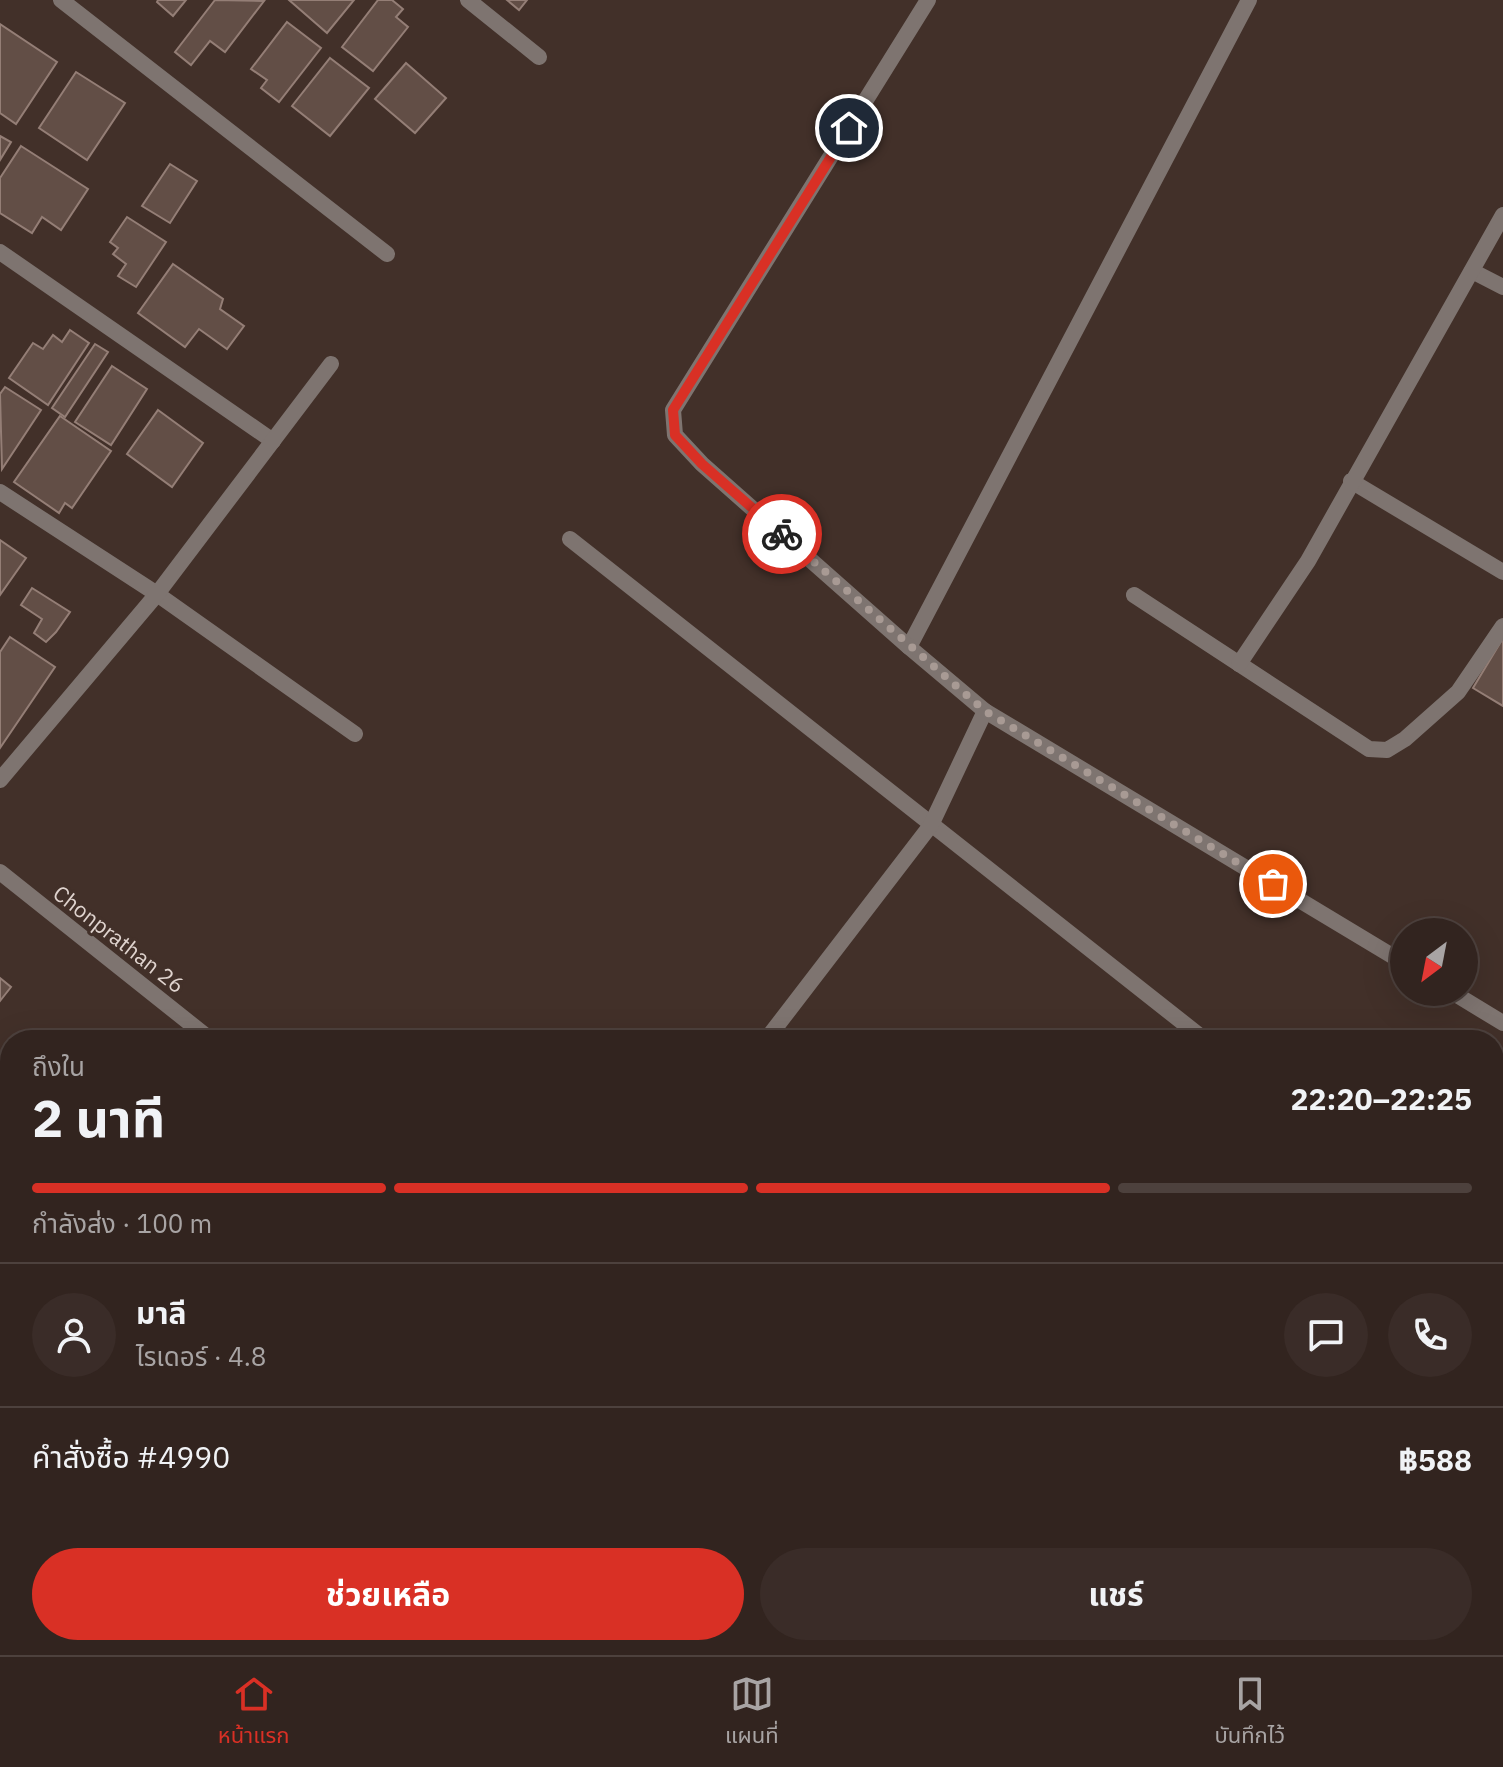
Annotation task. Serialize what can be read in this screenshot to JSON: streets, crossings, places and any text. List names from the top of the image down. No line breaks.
{"streets":{"street":["Chonprathan 26"]},"north":"bottom left","page":{"heading":["2 นาที","ถึงใน","22:20–22:25"],"panel":["มาลี","ไรเดอร์ · 4.8","คำสั่งซื้อ #4990","฿588"],"bar":"กำลังส่ง · 100 m","buttons":["ช่วยเหลือ","แชร์"],"tabs":["หน้าแรก","แผนที่","บันทึกไว้"]}}
